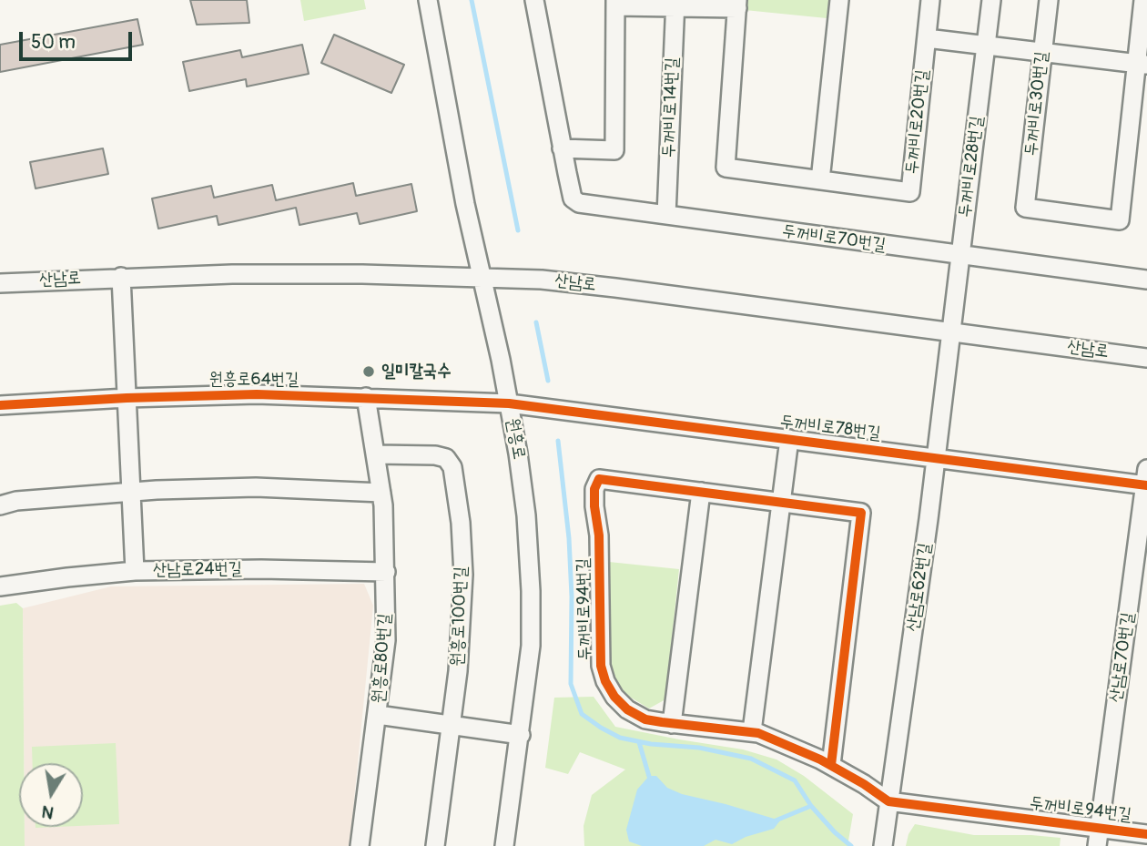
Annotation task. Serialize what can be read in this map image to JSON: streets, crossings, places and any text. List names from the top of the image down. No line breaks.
{"streets":{"street":["두꺼비로30번길","두꺼비로14번길","두꺼비로20번길","두꺼비로28번길","두꺼비로70번길","산남로","원흥로64번길","두꺼비로78번길","원흥로","산남로24번길","산남로62번길","두꺼비로94번길","원흥로100번길","산남로70번길","원흥로80번길"]},"crossings":[["두꺼비로14번길","두꺼비로70번길"],["두꺼비로28번길","두꺼비로70번길"],["두꺼비로28번길","산남로"],["두꺼비로28번길","산남로62번길"],["산남로","원흥로"],["산남로","산남로24번길"],["산남로","산남로62번길"],["원흥로64번길","두꺼비로78번길"],["원흥로64번길","원흥로"],["원흥로64번길","산남로24번길"],["원흥로64번길","원흥로80번길"],["두꺼비로78번길","원흥로"],["두꺼비로78번길","산남로62번길"],["두꺼비로78번길","산남로70번길"],["원흥로","원흥로80번길"],["산남로24번길","원흥로80번길"],["산남로62번길","두꺼비로94번길"],["두꺼비로94번길","산남로70번길"],["원흥로100번길","원흥로80번길"]],"places":["일미칼국수"],"scale_bar":"50 m","north":"bottom"}
